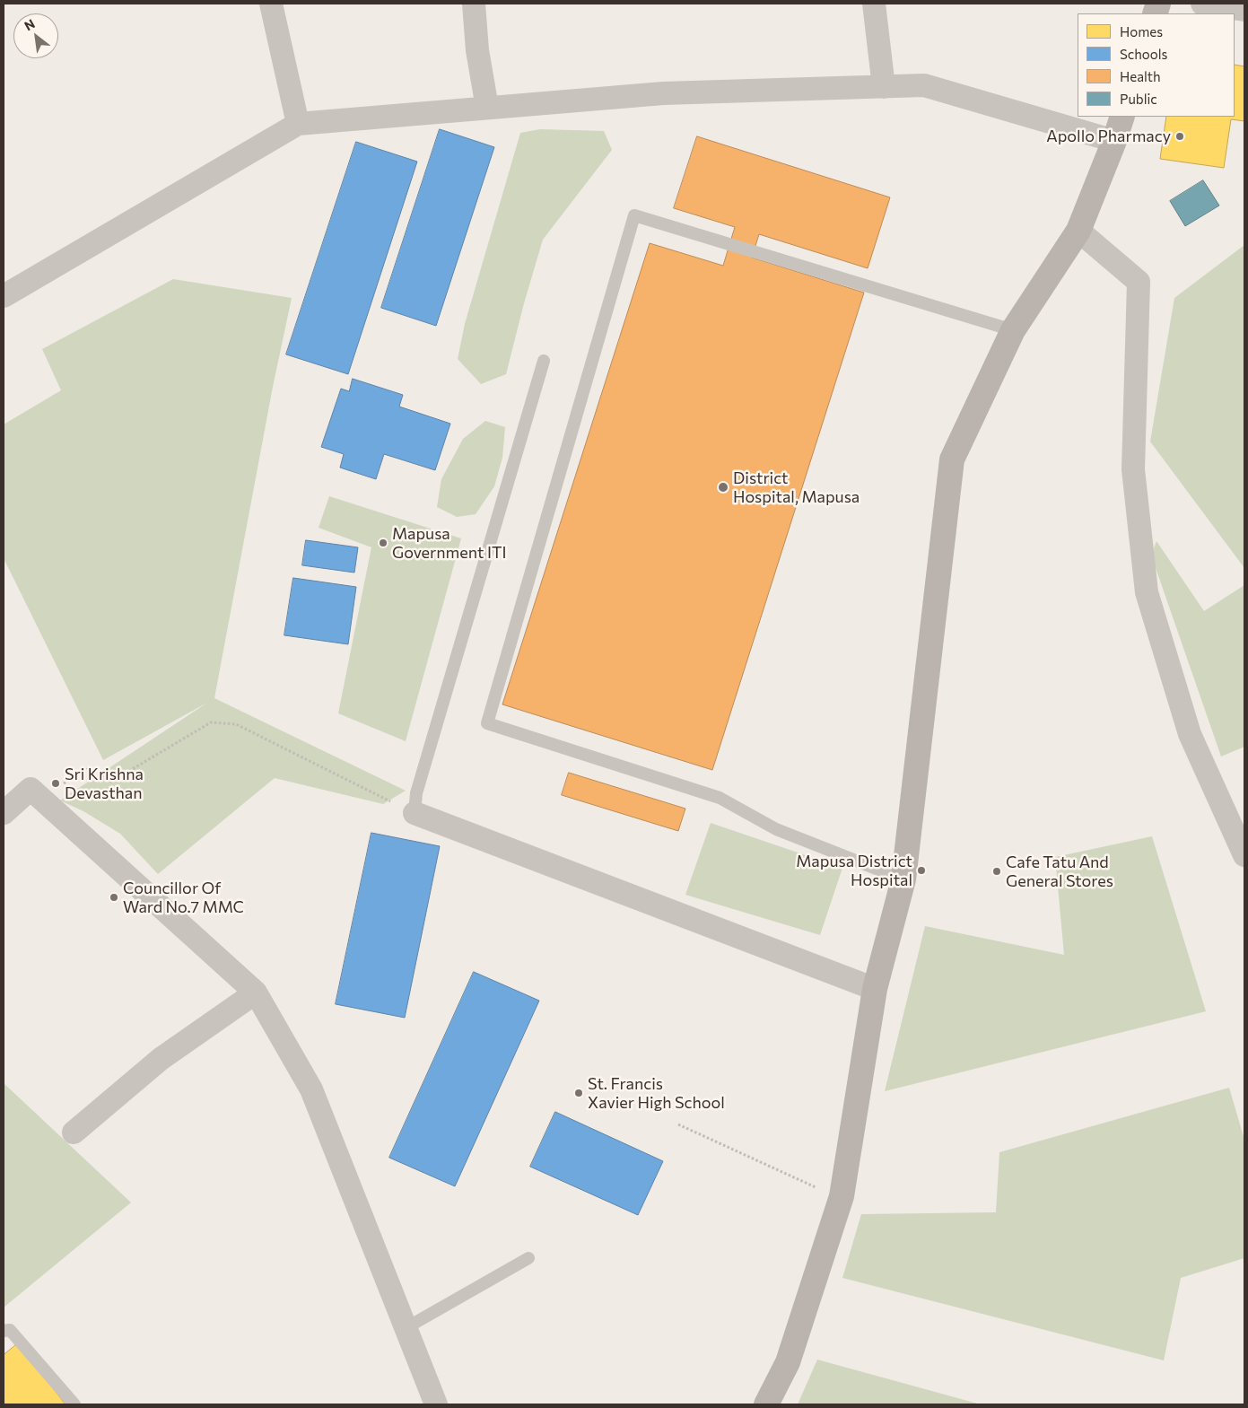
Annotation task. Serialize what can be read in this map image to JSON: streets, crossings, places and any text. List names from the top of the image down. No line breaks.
{"places":["Apollo Pharmacy","District Hospital, Mapusa","Mapusa Government ITI","Sri Krishna Devasthan","Mapusa District Hospital","Cafe Tatu And General Stores","Councillor Of Ward No.7 MMC","St. Francis Xavier High School"],"legend":["Homes","Schools","Health","Public"],"north":"top left"}
